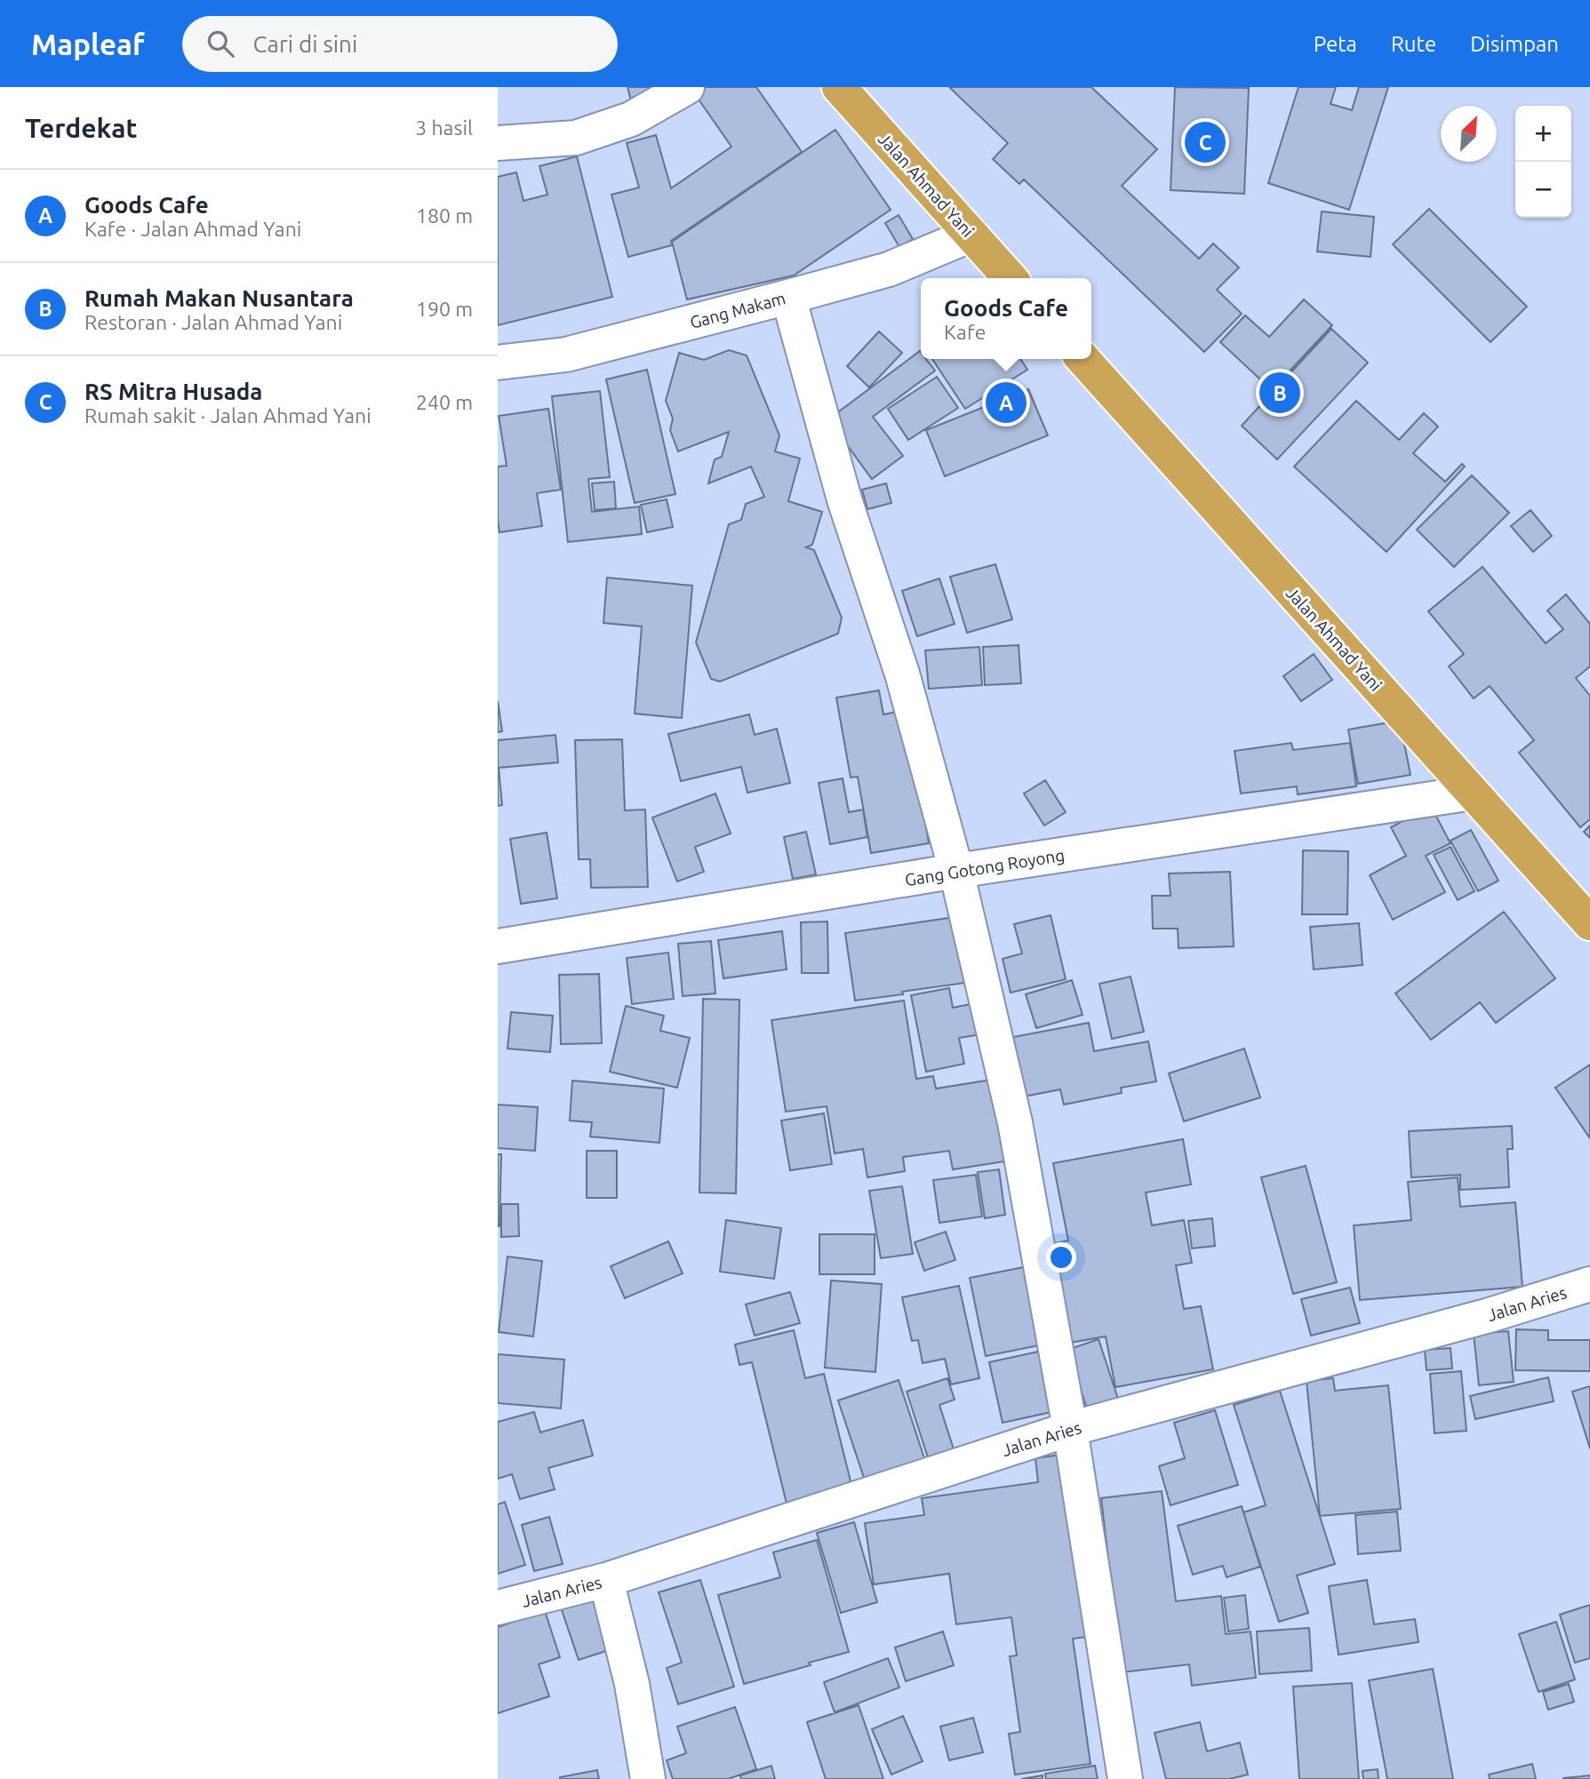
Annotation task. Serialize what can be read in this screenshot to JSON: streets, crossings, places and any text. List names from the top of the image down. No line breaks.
{"streets":{"highway":["Jalan Ahmad Yani"],"street":["Gang Makam","Gang Gotong Royong","Jalan Aries"]},"crossings":[["Jalan Ahmad Yani","Gang Makam"],["Jalan Ahmad Yani","Gang Gotong Royong"]],"north":"top right","page":{"header":"Mapleaf","search":"Cari di sini","nav":["Peta","Rute","Disimpan"],"heading":["Terdekat","3 hasil"],"map_buttons":["+","−"],"pins":["C","B","A"],"list":[{"mark":"A","name":"Goods Cafe","note":"Kafe · Jalan Ahmad Yani","value":"180 m"},{"mark":"B","name":"Rumah Makan Nusantara","note":"Restoran · Jalan Ahmad Yani","value":"190 m"},{"mark":"C","name":"RS Mitra Husada","note":"Rumah sakit · Jalan Ahmad Yani","value":"240 m"}],"popup":["Goods Cafe","Kafe"]}}
